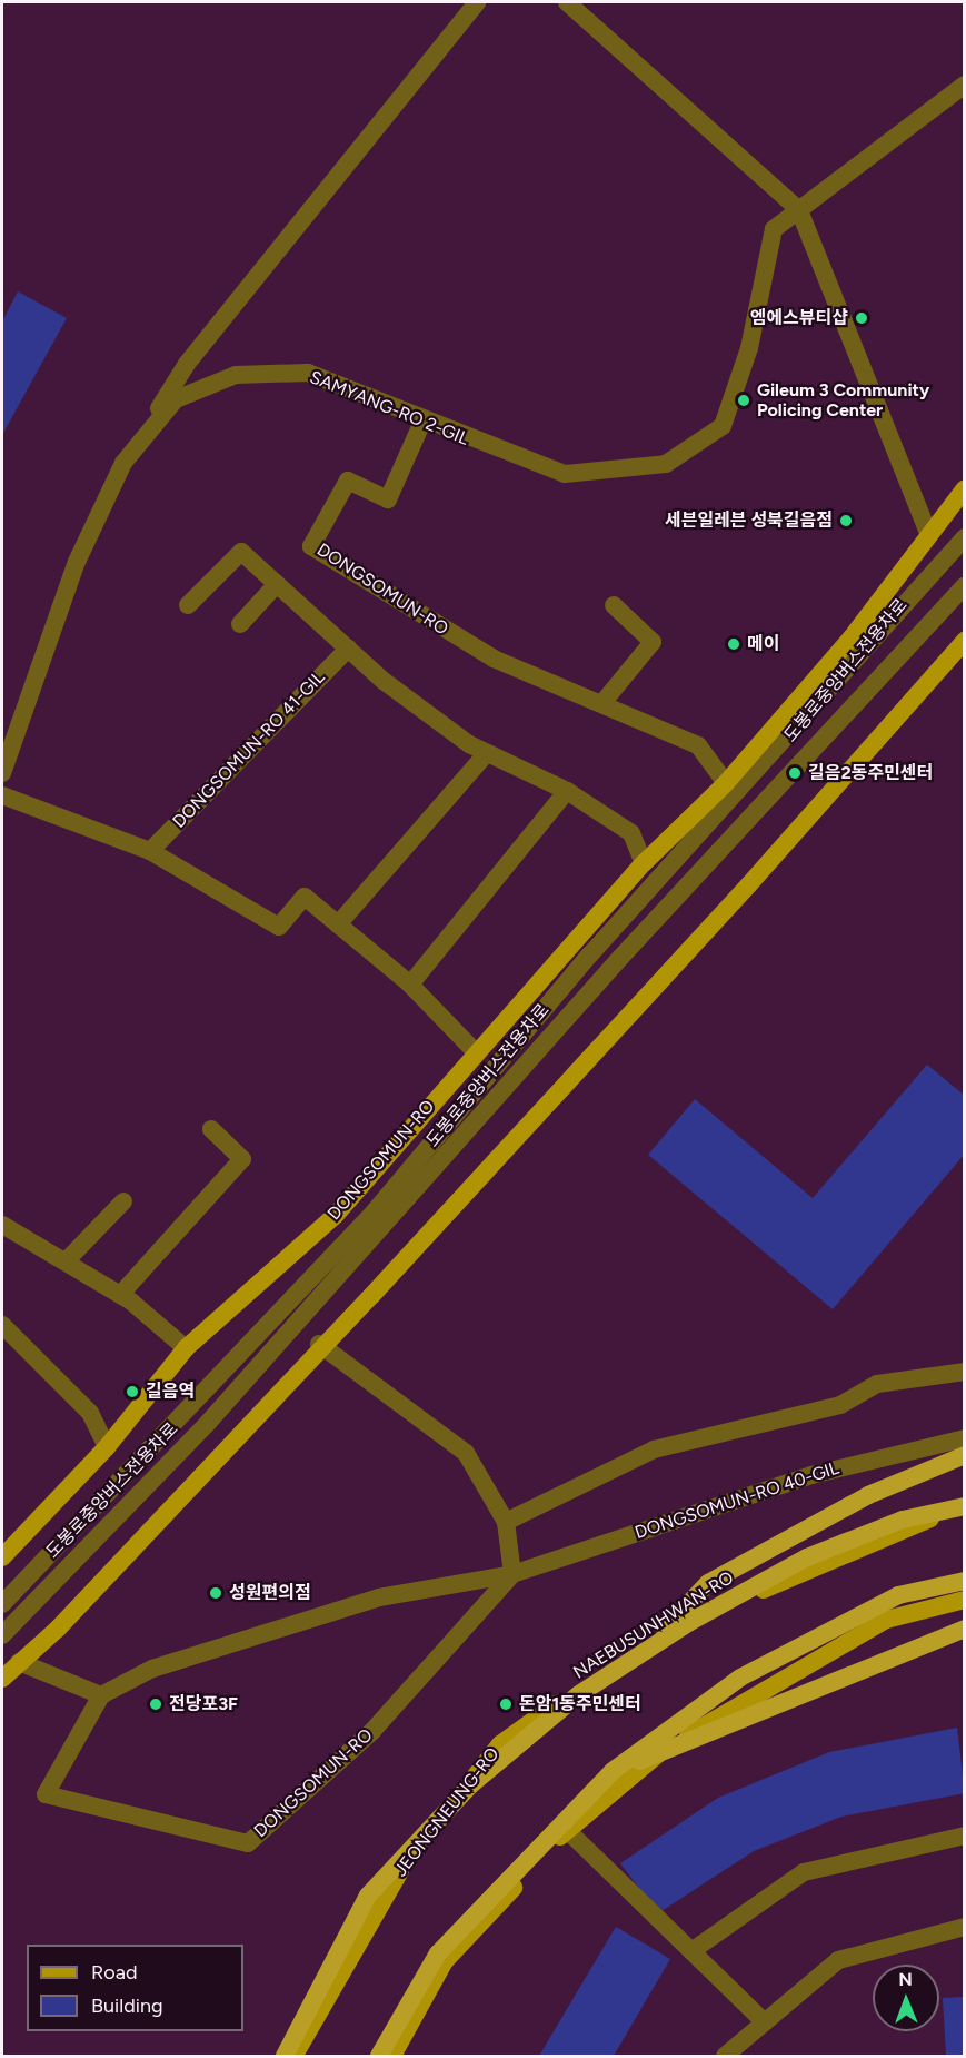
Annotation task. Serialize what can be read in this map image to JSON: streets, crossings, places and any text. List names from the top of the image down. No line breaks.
{"streets":{"highway":["NAEBUSUNHWAN-RO"],"main road":["DONGSOMUN-RO","JEONGNEUNG-RO"],"street":["SAMYANG-RO 2-GIL","도봉로중앙버스전용차로","DONGSOMUN-RO 41-GIL","DONGSOMUN-RO 40-GIL"]},"crossings":[["SAMYANG-RO 2-GIL","DONGSOMUN-RO"],["DONGSOMUN-RO","DONGSOMUN-RO 40-GIL"]],"places":["엠에스뷰티샵","Gileum 3 Community Policing Center","세븐일레븐 성북길음점","메이","길음2동주민센터","길음역","성원편의점","전당포3F","돈암1동주민센터"],"legend":["Road","Building"],"north":"top"}
